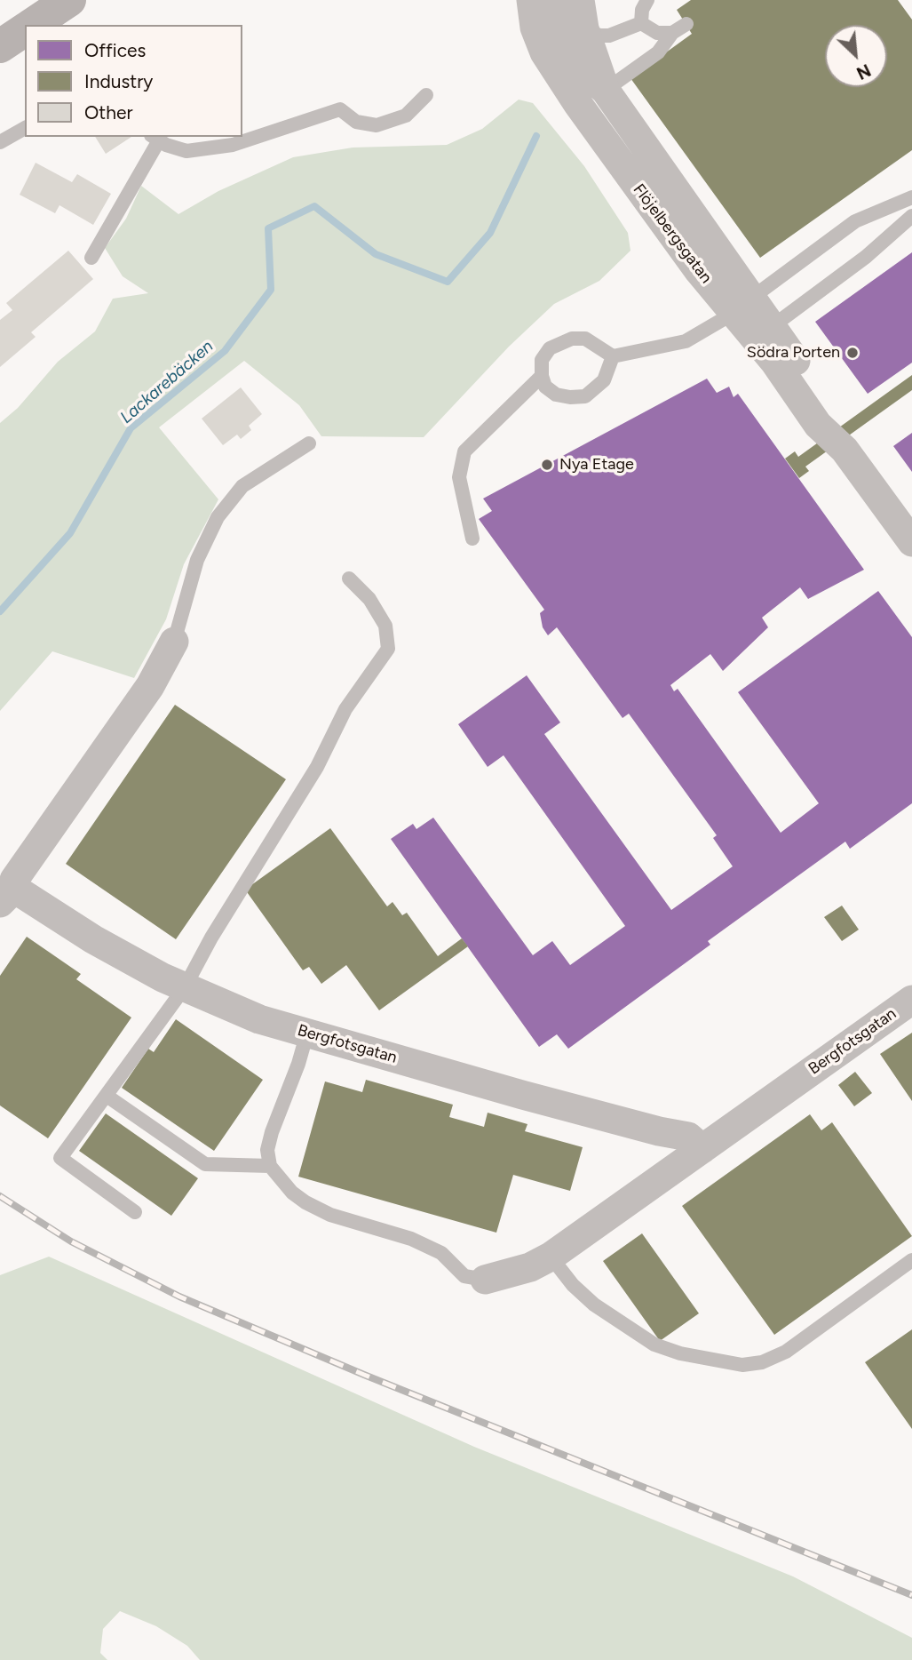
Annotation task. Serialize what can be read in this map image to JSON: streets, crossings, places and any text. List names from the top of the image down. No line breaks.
{"streets":{"street":["Flöjelbergsgatan","Bergfotsgatan"]},"water":["Lackarebäcken"],"places":["Södra Porten","Nya Etage"],"legend":["Offices","Industry","Other"],"north":"bottom right"}
